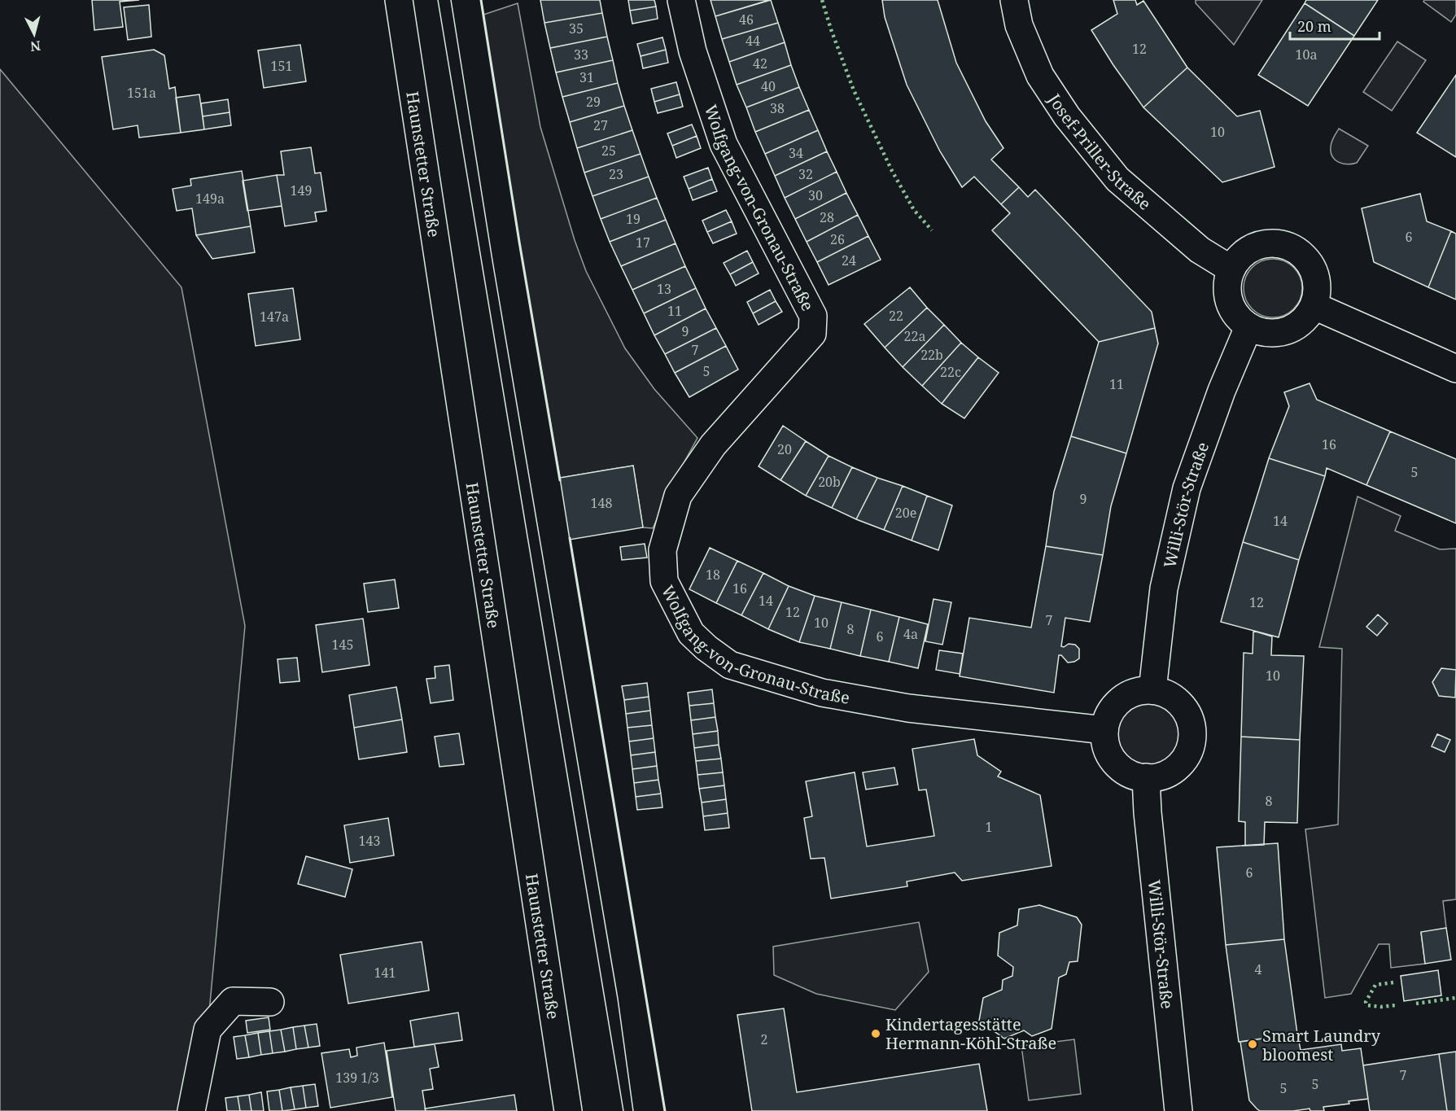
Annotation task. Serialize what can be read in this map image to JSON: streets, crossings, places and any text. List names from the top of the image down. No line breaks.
{"streets":{"street":["Josef-Priller-Straße","Haunstetter Straße","Wolfgang-von-Gronau-Straße","Willi-Stör-Straße"]},"crossings":[["Josef-Priller-Straße","Willi-Stör-Straße"],["Wolfgang-von-Gronau-Straße","Willi-Stör-Straße"]],"places":["Kindertagesstätte Hermann-Köhl-Straße","Smart Laundry bloomest"],"house_numbers":["46","35","44","12","33","10a","42","151","31","40","151a","29","38","27","10","25","34","23","32","149","30","149a","28","19","6","26","17","24","13","11","22","147a","9","22a","7","22b","5","22c","11","16","20","5","20b","9","148","20e","14","18","16","14","12","12","7","10","8","4a","6","145","10","8","1","143","6","4","141","2","7","139 1/3","5","5"],"scale_bar":"20 m","north":"bottom"}
